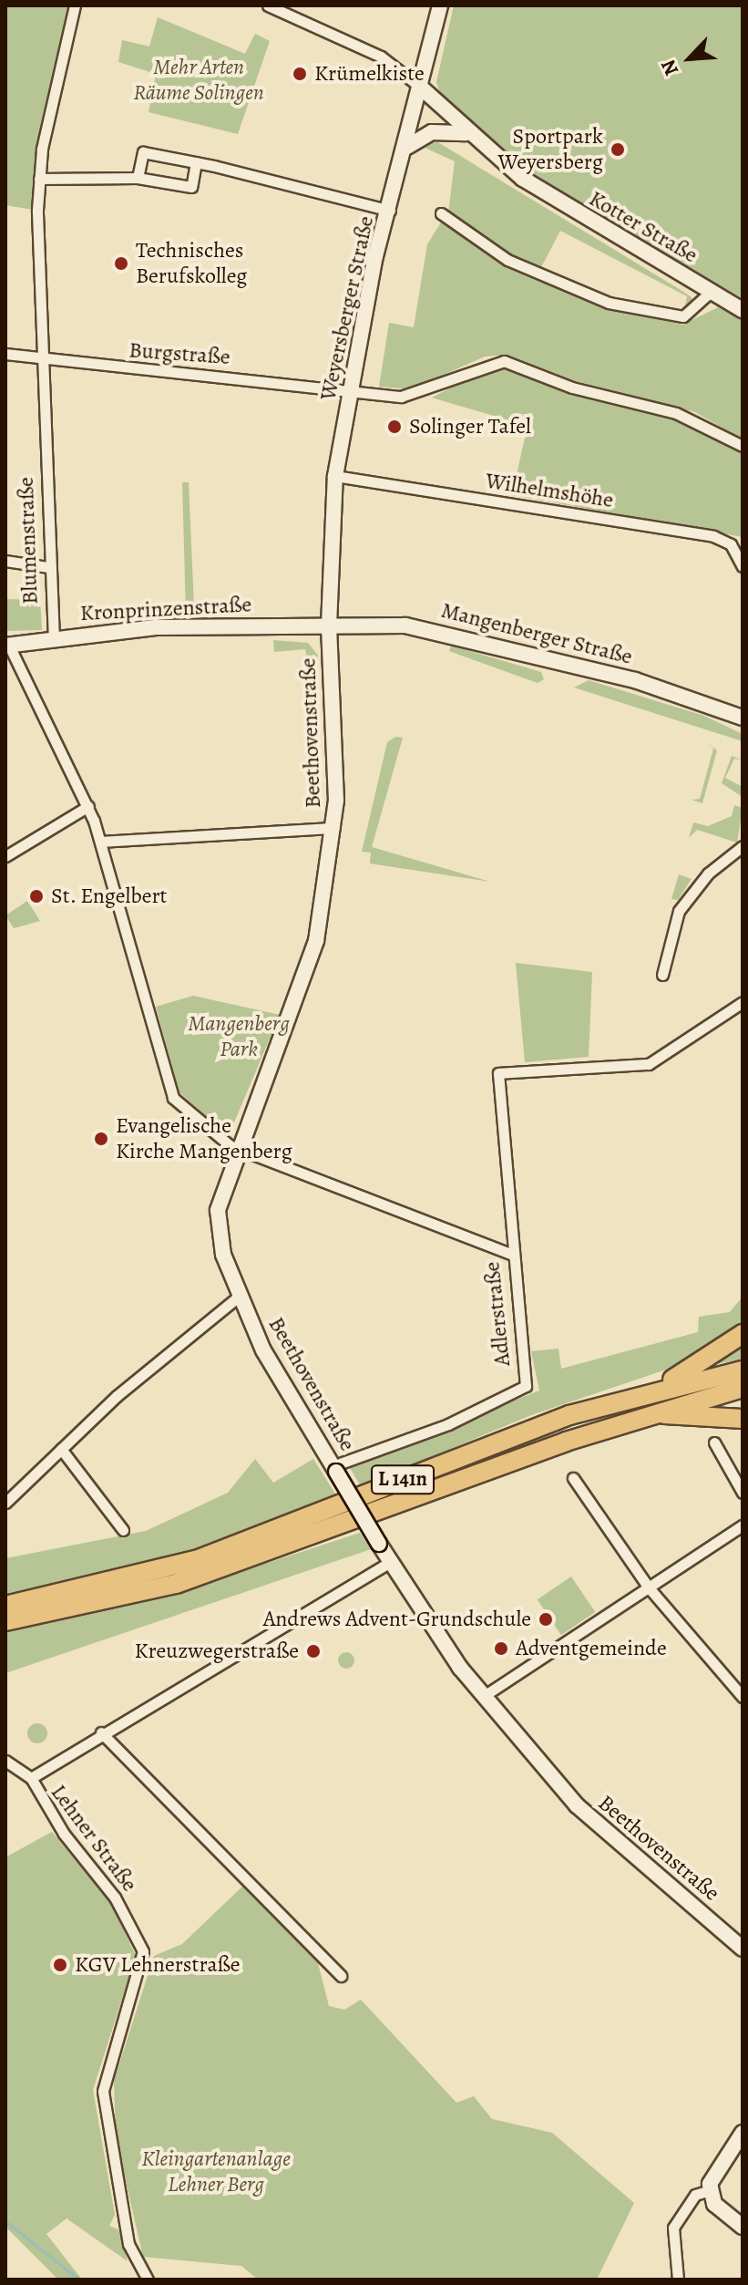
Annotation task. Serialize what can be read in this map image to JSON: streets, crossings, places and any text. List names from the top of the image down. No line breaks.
{"streets":{"highway":["L 141n"],"main road":["Kotter Straße","Weyersberger Straße","Kronprinzenstraße","Mangenberger Straße","Beethovenstraße"],"street":["Burgstraße","Wilhelmshöhe","Blumenstraße","Adlerstraße","Lehner Straße"]},"crossings":[["Kotter Straße","Weyersberger Straße"],["Weyersberger Straße","Burgstraße"],["Weyersberger Straße","Wilhelmshöhe"],["Weyersberger Straße","Kronprinzenstraße"],["Weyersberger Straße","Mangenberger Straße"],["Weyersberger Straße","Beethovenstraße"],["Burgstraße","Blumenstraße"],["Blumenstraße","Kronprinzenstraße"],["Kronprinzenstraße","Mangenberger Straße"],["Kronprinzenstraße","Beethovenstraße"],["Mangenberger Straße","Beethovenstraße"],["Beethovenstraße","Adlerstraße"],["Beethovenstraße","Lehner Straße"]],"parks":["Mehr Arten Räume Solingen","Mangenberg Park","Kleingartenanlage Lehner Berg"],"places":["Krümelkiste","Sportpark Weyersberg","Technisches Berufskolleg","Solinger Tafel","St. Engelbert","Evangelische Kirche Mangenberg","Andrews Advent-Grundschule","Adventgemeinde","Kreuzwegerstraße","KGV Lehnerstraße"],"north":"bottom left"}
